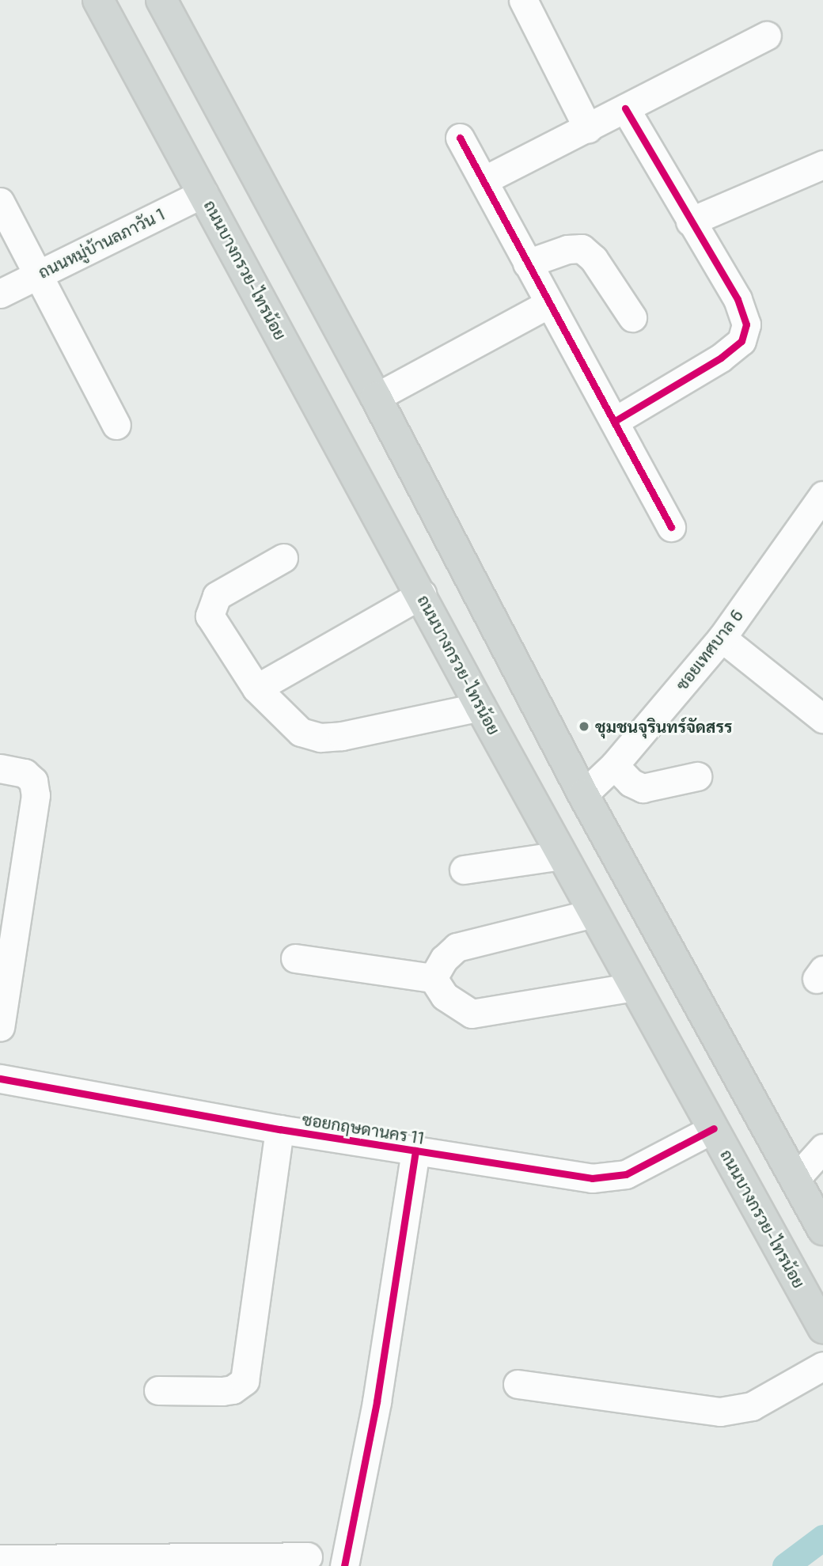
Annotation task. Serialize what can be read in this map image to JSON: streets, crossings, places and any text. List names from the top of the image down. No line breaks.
{"streets":{"main road":["ถนนบางกรวย-ไทรน้อย"],"street":["ถนนหมู่บ้านลภาวัน 1","ซอยเทศบาล 6","ซอยกฤษดานคร 11"]},"crossings":[["ถนนหมู่บ้านลภาวัน 1","ถนนบางกรวย-ไทรน้อย"],["ถนนบางกรวย-ไทรน้อย","ซอยกฤษดานคร 11"]],"places":["ชุมชนจุรินทร์จัดสรร"]}
